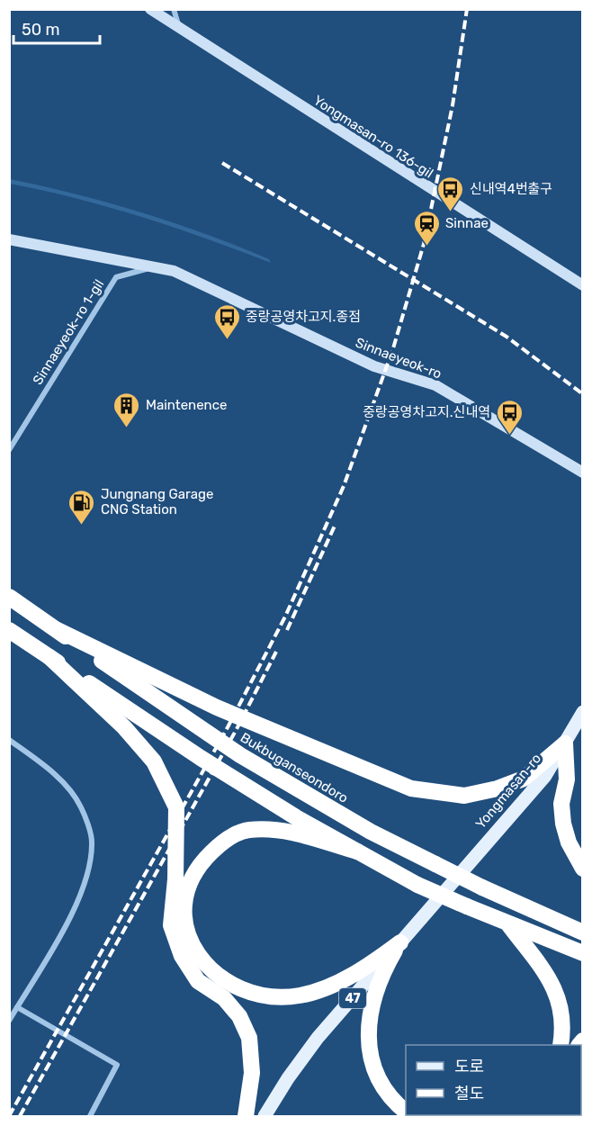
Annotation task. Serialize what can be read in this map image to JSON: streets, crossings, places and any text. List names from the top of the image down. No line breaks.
{"streets":{"highway":["Bukbuganseondoro"],"main road":["Yongmasan-ro","47"],"street":["Yongmasan-ro 136-gil","Sinnaeyeok-ro 1-gil","Sinnaeyeok-ro"]},"crossings":[["Sinnaeyeok-ro 1-gil","Sinnaeyeok-ro"],["Yongmasan-ro","47"]],"places":{"bus stop":["신내역4번출구","중랑공영차고지.종점","중랑공영차고지.신내역"],"station":["Sinnae"],"building":["Maintenence"],"fuel station":["Jungnang Garage CNG Station"]},"legend":["도로","철도"],"scale_bar":"50 m"}
